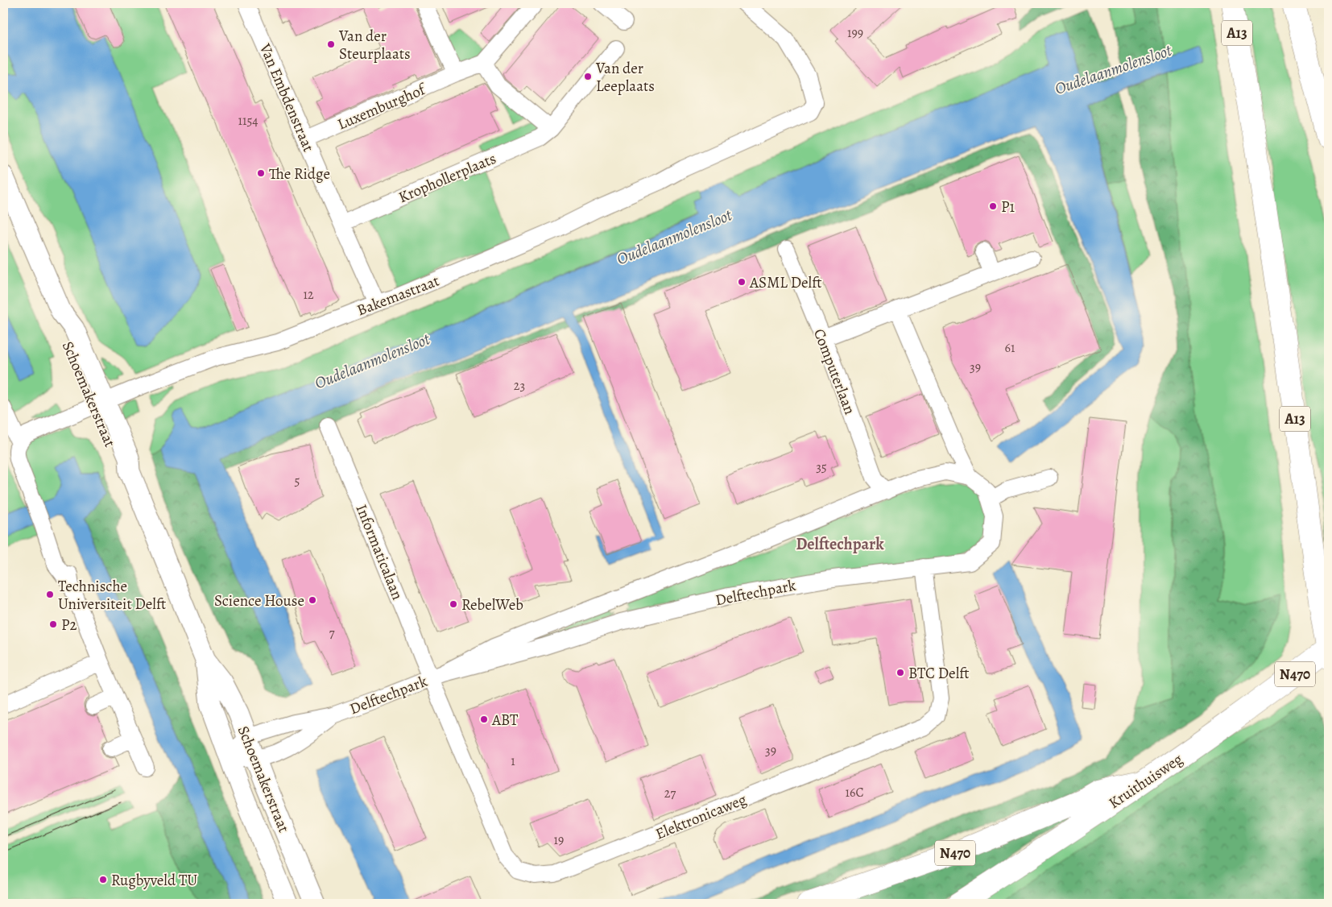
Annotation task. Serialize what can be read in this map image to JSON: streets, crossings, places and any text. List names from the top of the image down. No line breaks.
{"streets":{"highway":["A13","N470","Kruithuisweg"],"main road":["Schoemakerstraat"],"street":["Van Embdenstraat","Luxemburghof","Krophollerplaats","Bakemastraat","Computerlaan","Informaticalaan","Delftechpark","Elektronicaweg"]},"crossings":[["A13","Kruithuisweg"],["Van Embdenstraat","Luxemburghof"],["Van Embdenstraat","Krophollerplaats"],["Van Embdenstraat","Bakemastraat"],["Bakemastraat","Schoemakerstraat"],["Computerlaan","Delftechpark"],["Schoemakerstraat","Delftechpark"],["Informaticalaan","Delftechpark"],["Informaticalaan","Elektronicaweg"],["Delftechpark","Elektronicaweg"],["N470","Kruithuisweg"]],"districts":["Delftechpark"],"water":["Oudelaanmolensloot"],"places":["Van der Steurplaats","Van der Leeplaats","The Ridge","P1","ASML Delft","Technische Universiteit Delft","Science House","RebelWeb","P2","BTC Delft","ABT","Rugbyveld TU"],"house_numbers":["199","1154","12","61","39","23","35","5","7","39","1","16C","27","19"]}
